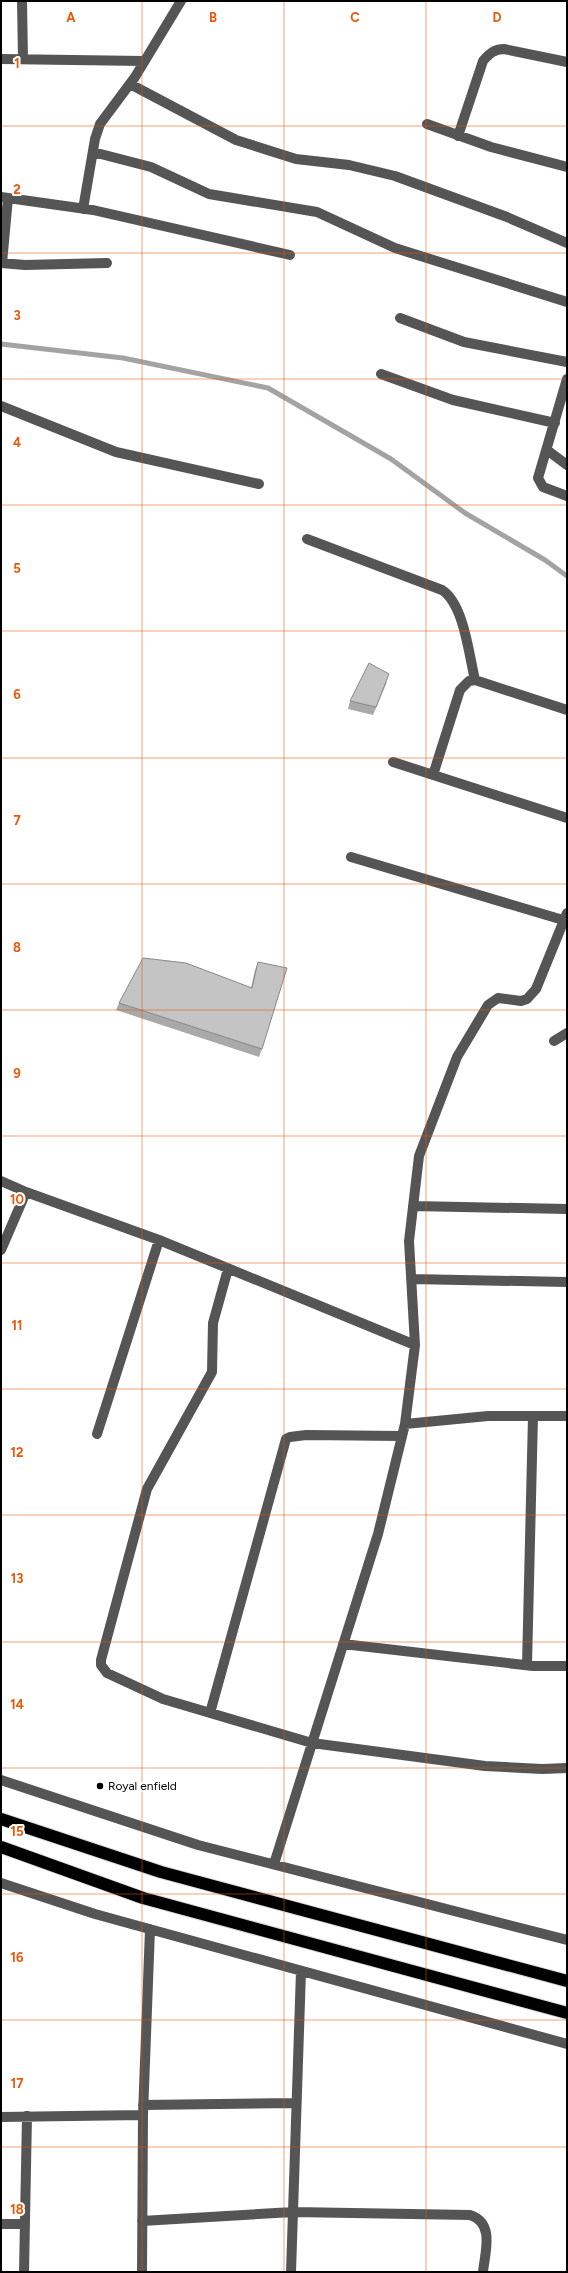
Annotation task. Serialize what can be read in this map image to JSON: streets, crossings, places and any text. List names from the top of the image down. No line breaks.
{"places":["Royal enfield"],"grid":{"columns":["A","B","C","D"],"rows":["1","2","3","4","5","6","7","8","9","10","11","12","13","14","15","16","17","18"]}}
